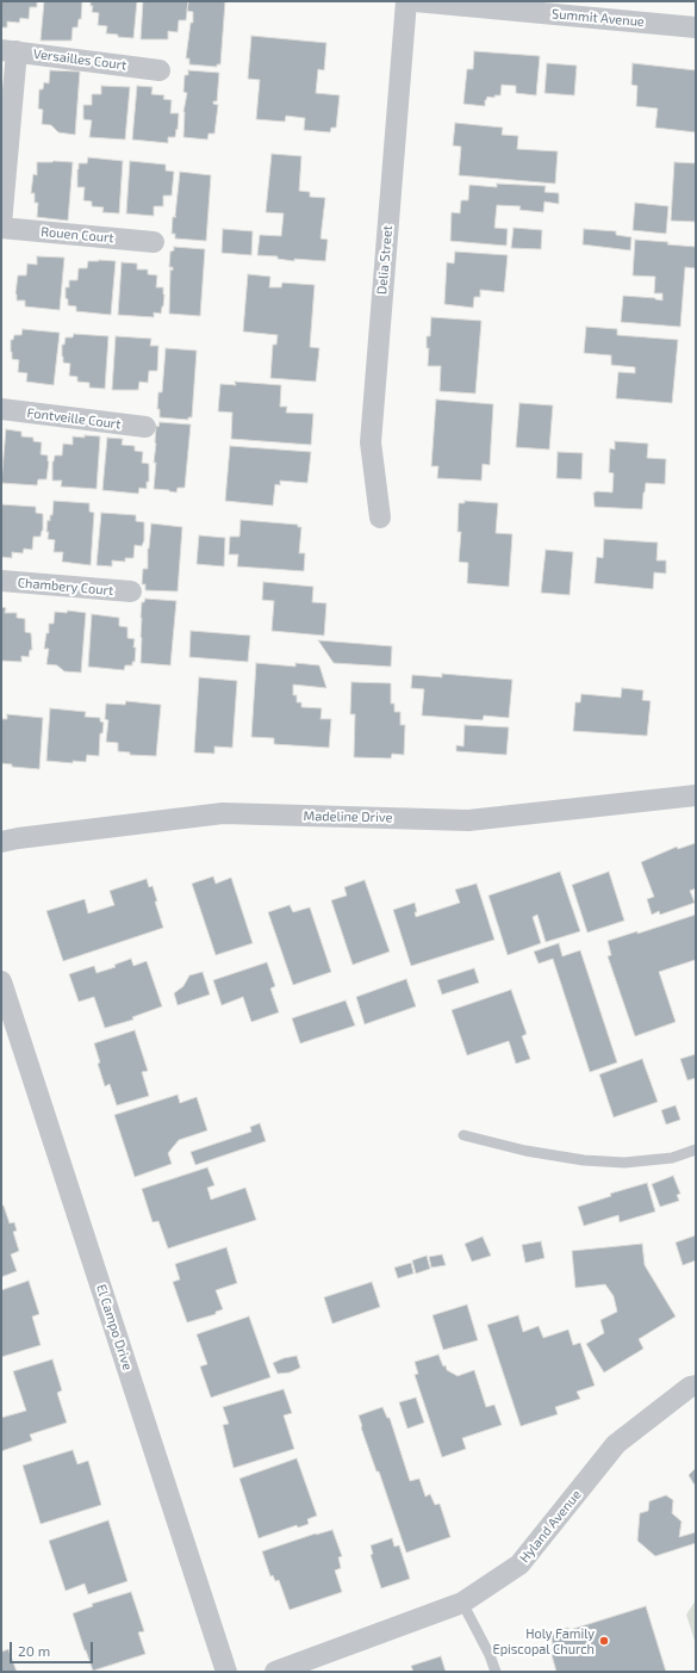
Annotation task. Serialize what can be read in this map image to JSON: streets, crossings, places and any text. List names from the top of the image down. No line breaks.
{"streets":{"street":["Summit Avenue","Versailles Court","Rouen Court","Delia Street","Fontveille Court","Chambery Court","Madeline Drive","El Campo Drive","Hyland Avenue"]},"places":["Holy Family Episcopal Church"],"scale_bar":"20 m"}
